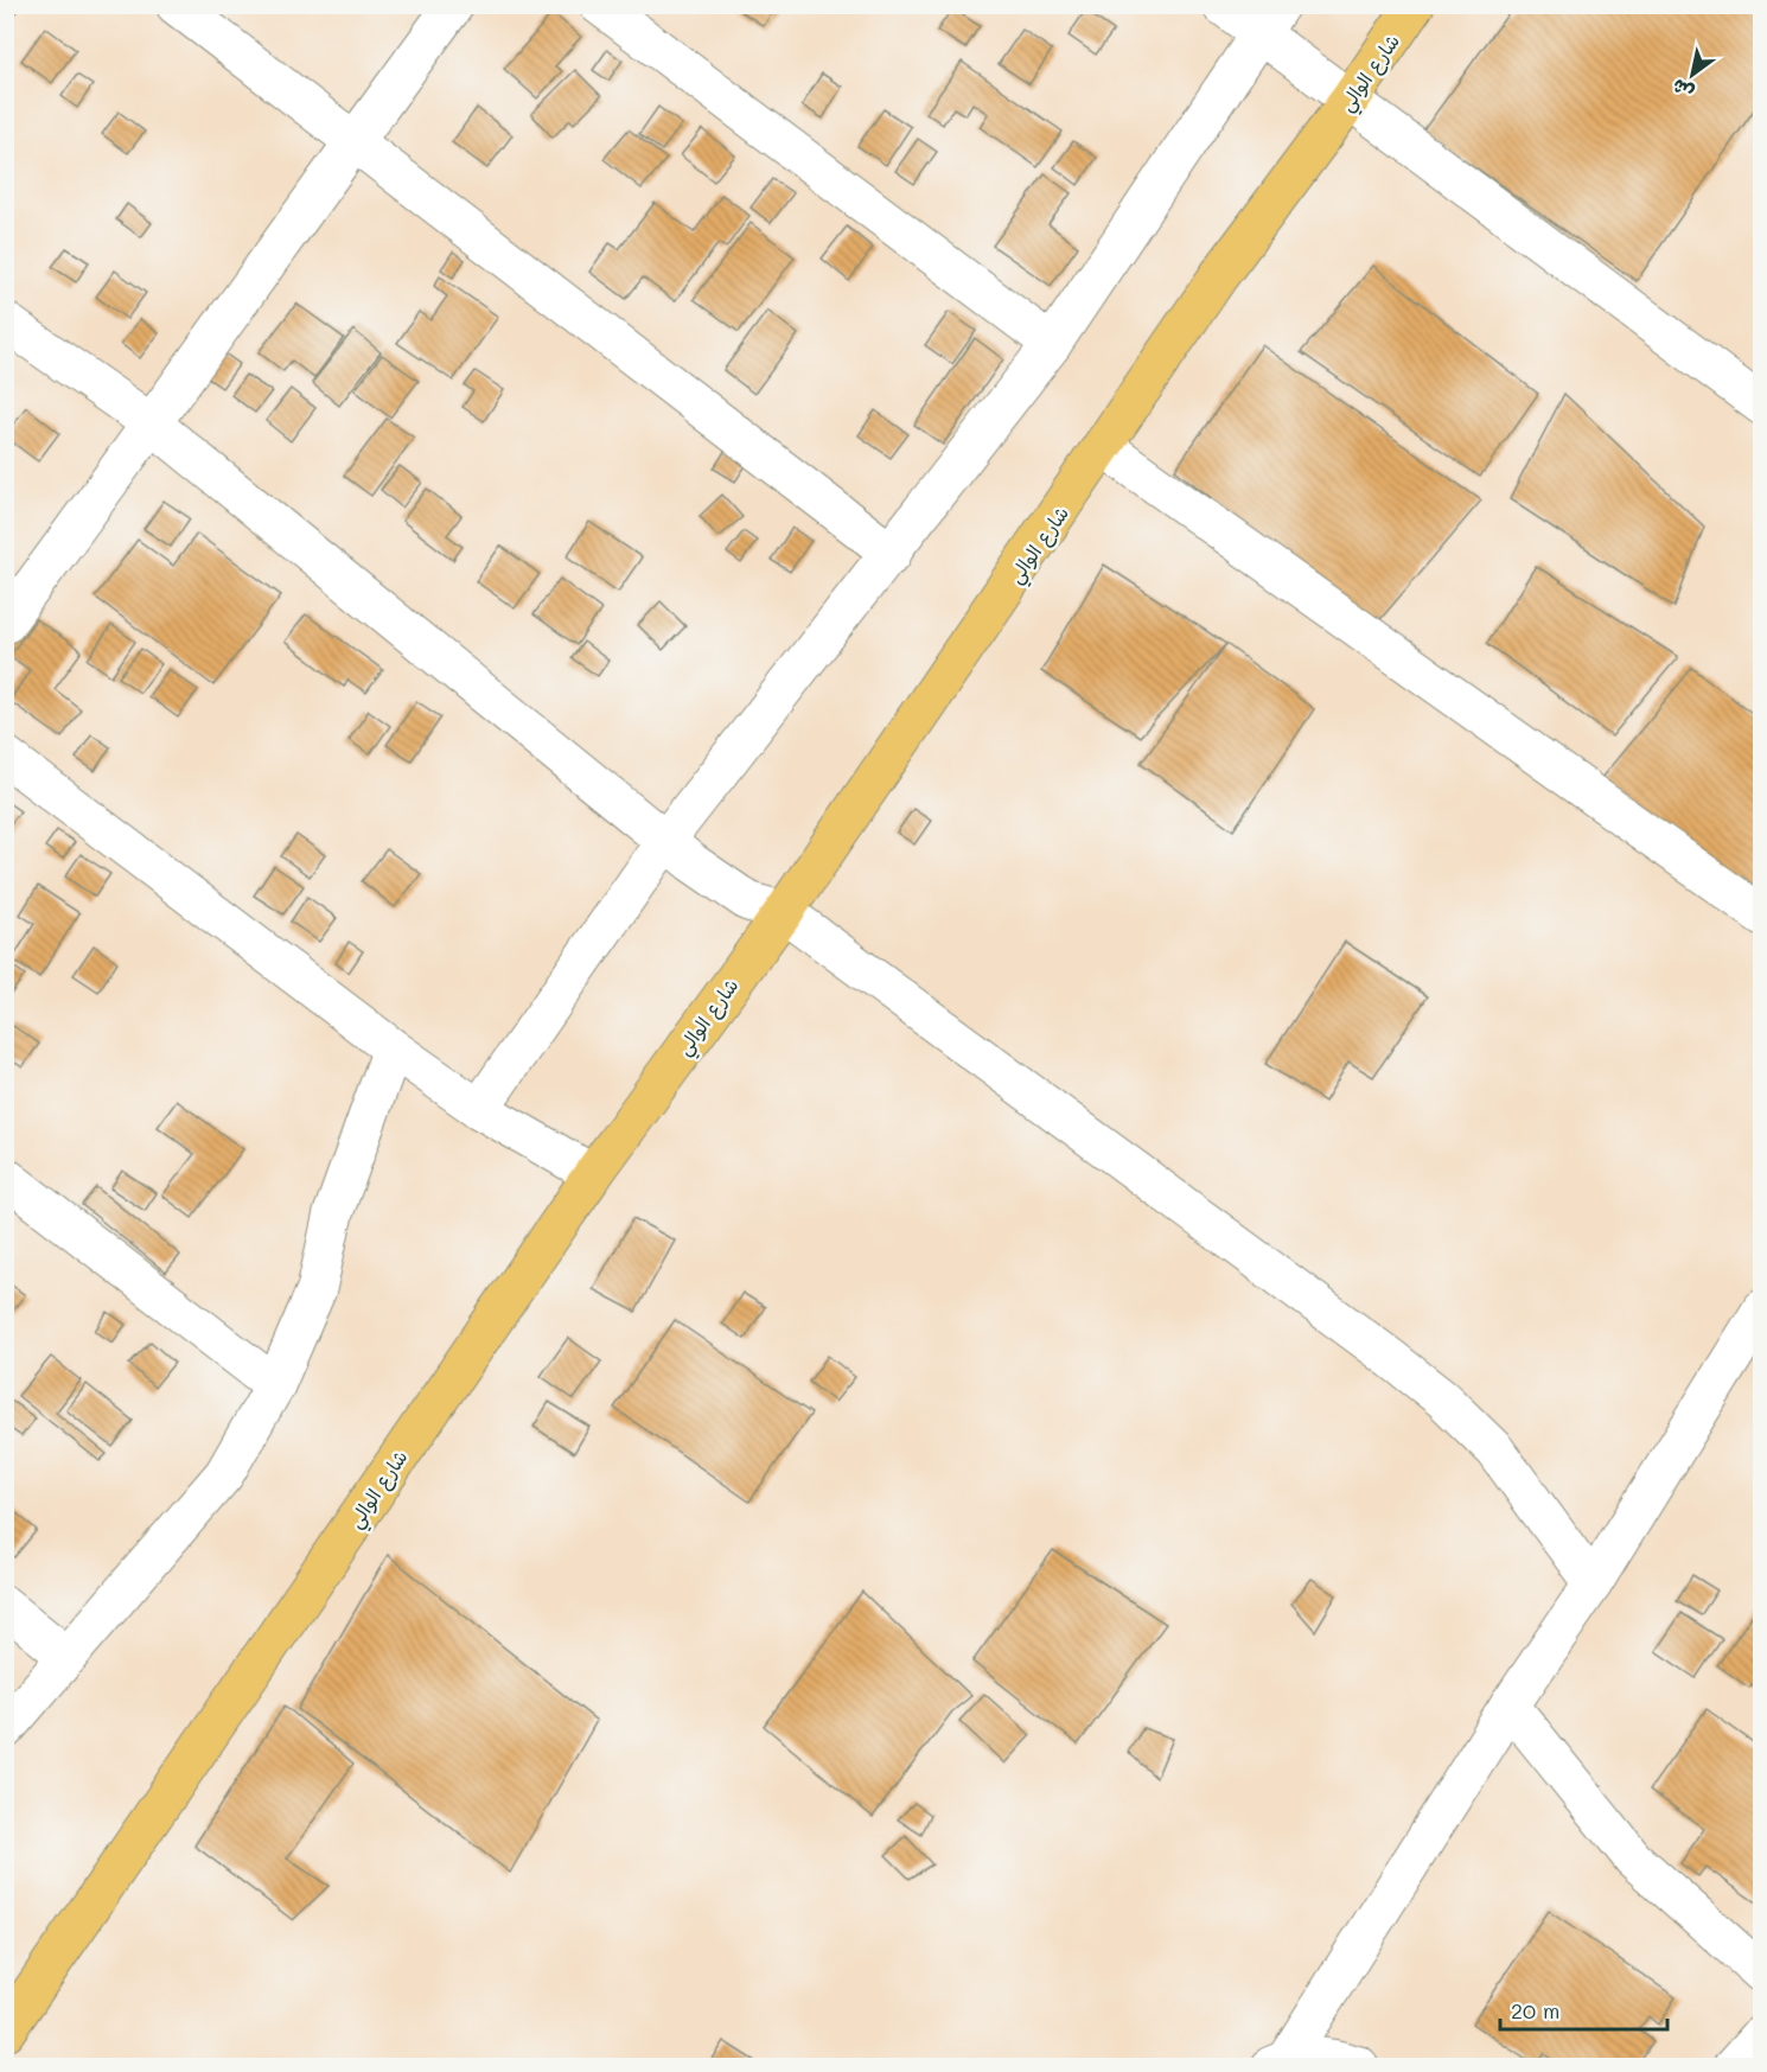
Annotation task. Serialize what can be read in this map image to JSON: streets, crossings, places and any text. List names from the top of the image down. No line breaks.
{"streets":{"main road":["شارع الوالي"]},"scale_bar":"20 m","north":"bottom left"}
